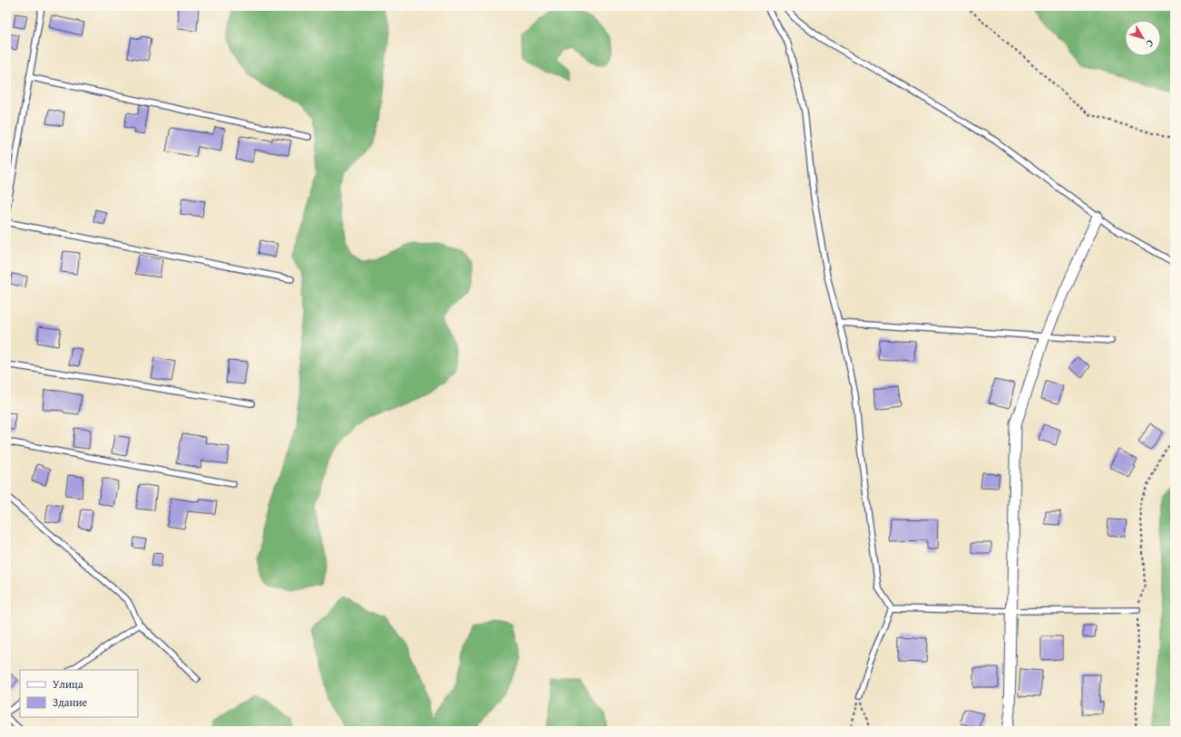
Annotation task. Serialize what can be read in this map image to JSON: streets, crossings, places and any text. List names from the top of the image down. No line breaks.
{"legend":["Улица","Здание"],"north":"bottom right"}
